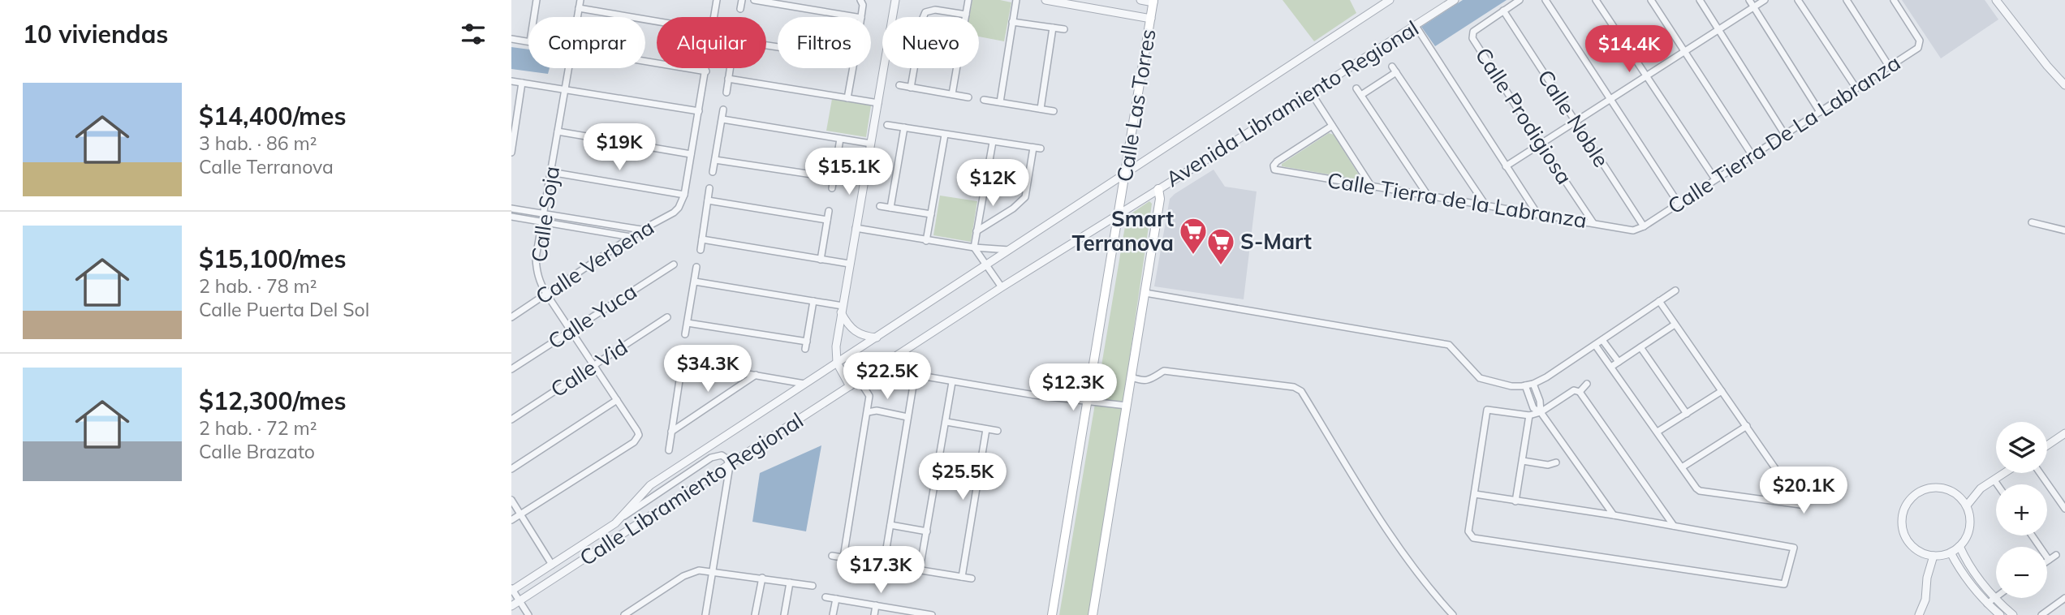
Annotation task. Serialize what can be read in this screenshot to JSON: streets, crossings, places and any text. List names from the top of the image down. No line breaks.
{"streets":{"main road":["Calle Las Torres"],"street":["Avenida Libramiento Regional","Calle Prodigiosa","Calle Noble","Calle Tierra De La Labranza","Calle Tierra de la Labranza","Calle Soja","Calle Verbena","Calle Yuca","Calle Vid","Calle Libramiento Regional"]},"crossings":[["Avenida Libramiento Regional","Calle Las Torres"],["Avenida Libramiento Regional","Calle Libramiento Regional"],["Calle Las Torres","Calle Libramiento Regional"],["Calle Prodigiosa","Calle Noble"],["Calle Prodigiosa","Calle Tierra de la Labranza"],["Calle Noble","Calle Tierra De La Labranza"],["Calle Noble","Calle Tierra de la Labranza"],["Calle Tierra De La Labranza","Calle Tierra de la Labranza"],["Calle Soja","Calle Verbena"],["Calle Soja","Calle Yuca"],["Calle Soja","Calle Vid"]],"places":{"supermarket":["Smart Terranova","S-Mart"]},"page":{"heading":"10 viviendas","chip":["Comprar","Alquilar","Filtros","Nuevo"],"price":["$14.4K","$19K","$15.1K","$12K","$34.3K","$22.5K","$12.3K","$25.5K","$20.1K","$17.3K"],"list":[{"name":"$14,400/mes","note":"3 hab. · 86 m² · Calle Terranova"},{"name":"$15,100/mes","note":"2 hab. · 78 m² · Calle Puerta Del Sol"},{"name":"$12,300/mes","note":"2 hab. · 72 m² · Calle Brazato"}],"map_buttons":["+","−"]}}
